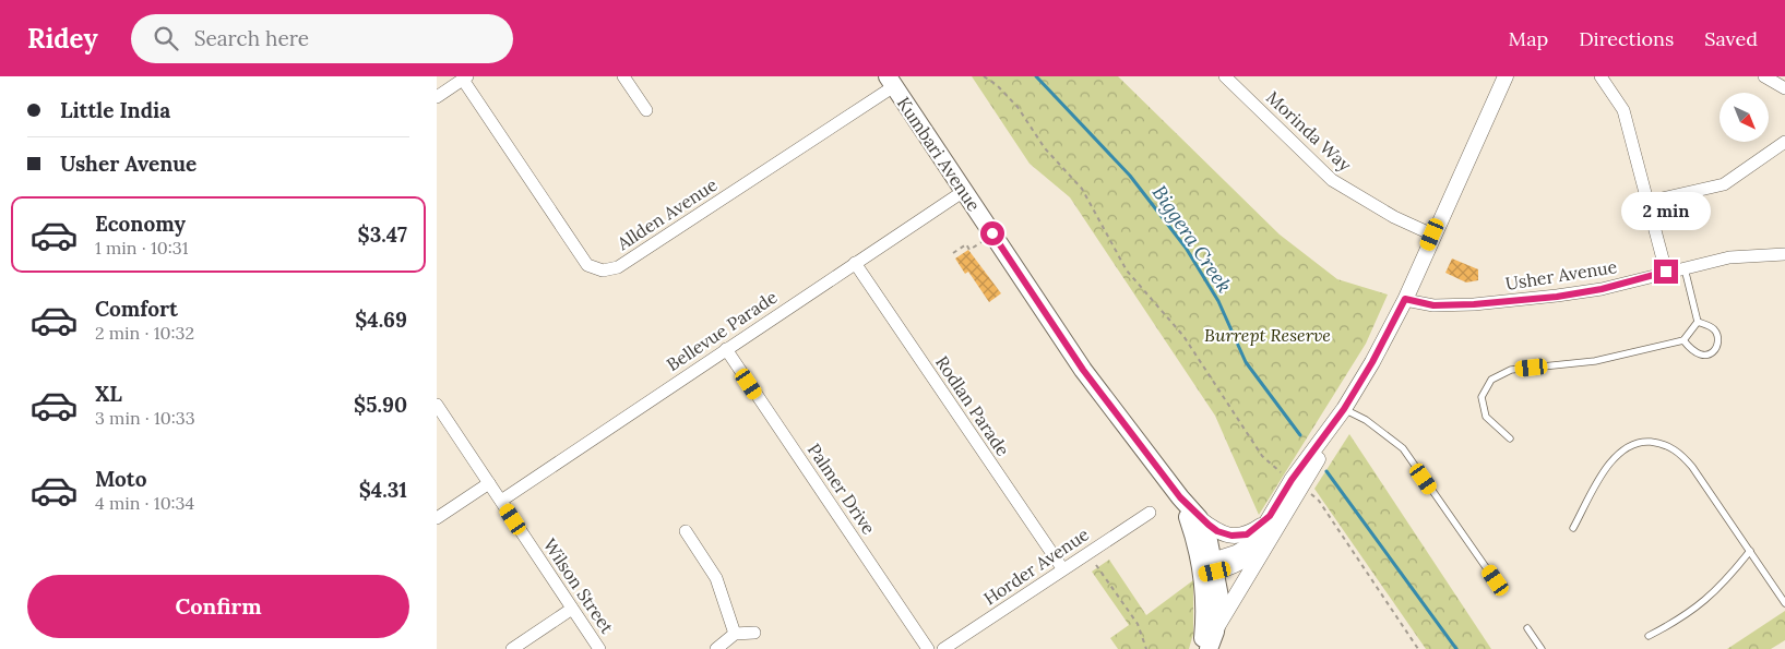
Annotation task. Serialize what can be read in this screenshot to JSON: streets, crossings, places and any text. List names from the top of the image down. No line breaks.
{"streets":{"main road":["Kumbari Avenue"],"street":["Morinda Way","Allden Avenue","Usher Avenue","Bellevue Parade","Rodlan Parade","Palmer Drive","Horder Avenue","Wilson Street"]},"crossings":[["Kumbari Avenue","Allden Avenue"],["Kumbari Avenue","Bellevue Parade"],["Bellevue Parade","Rodlan Parade"],["Bellevue Parade","Palmer Drive"],["Bellevue Parade","Wilson Street"],["Rodlan Parade","Horder Avenue"]],"water":["Biggera Creek"],"parks":["Burrept Reserve"],"north":"bottom right","page":{"header":"Ridey","search":"Search here","nav":["Map","Directions","Saved"],"banner":["Little India","Usher Avenue"],"bubble":"2 min","list":[{"name":"Economy","note":"1 min · 10:31","value":"$3.47"},{"name":"Comfort","note":"2 min · 10:32","value":"$4.69"},{"name":"XL","note":"3 min · 10:33","value":"$5.90"},{"name":"Moto","note":"4 min · 10:34","value":"$4.31"}],"buttons":"Confirm"}}
